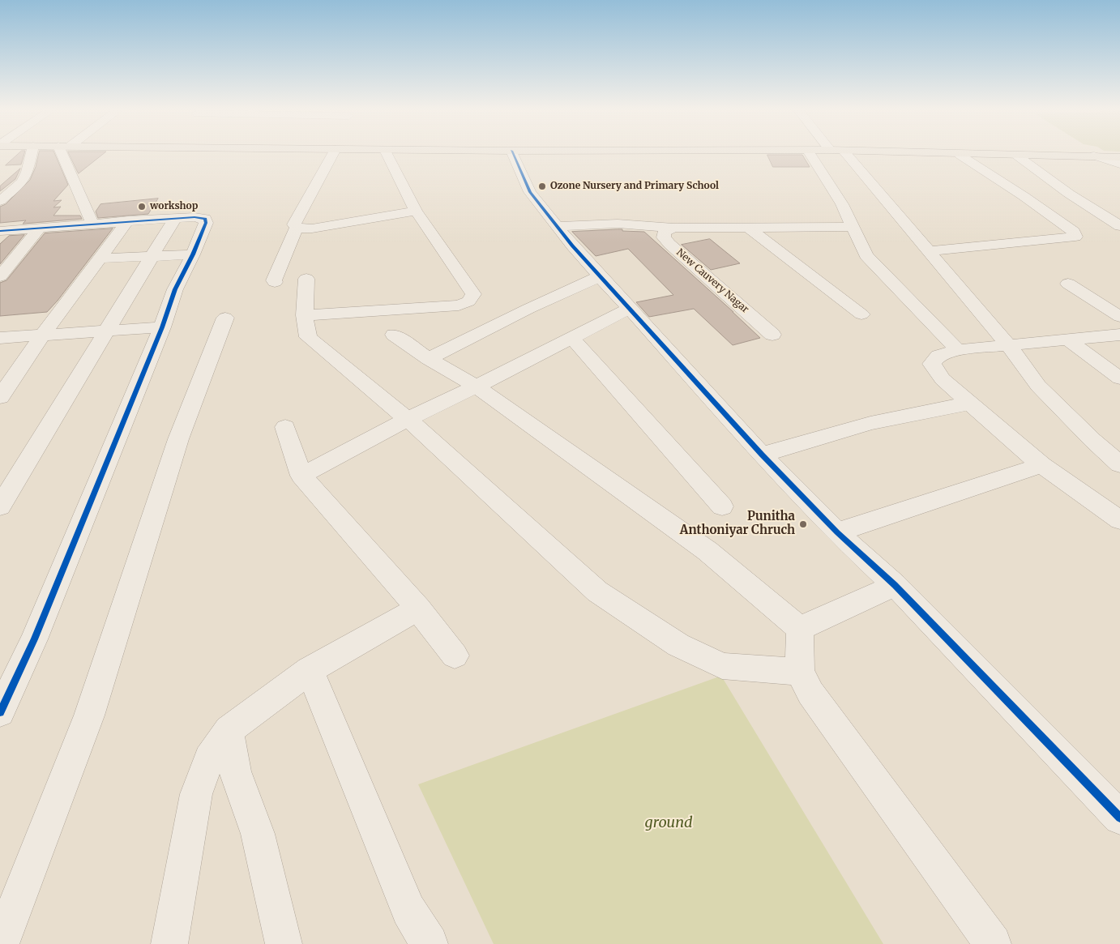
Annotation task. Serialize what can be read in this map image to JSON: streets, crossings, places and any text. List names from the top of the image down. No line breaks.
{"streets":{"street":["New Cauvery Nagar"]},"parks":["ground"],"places":["Ozone Nursery and Primary School","workshop","Punitha Anthoniyar Chruch"]}
